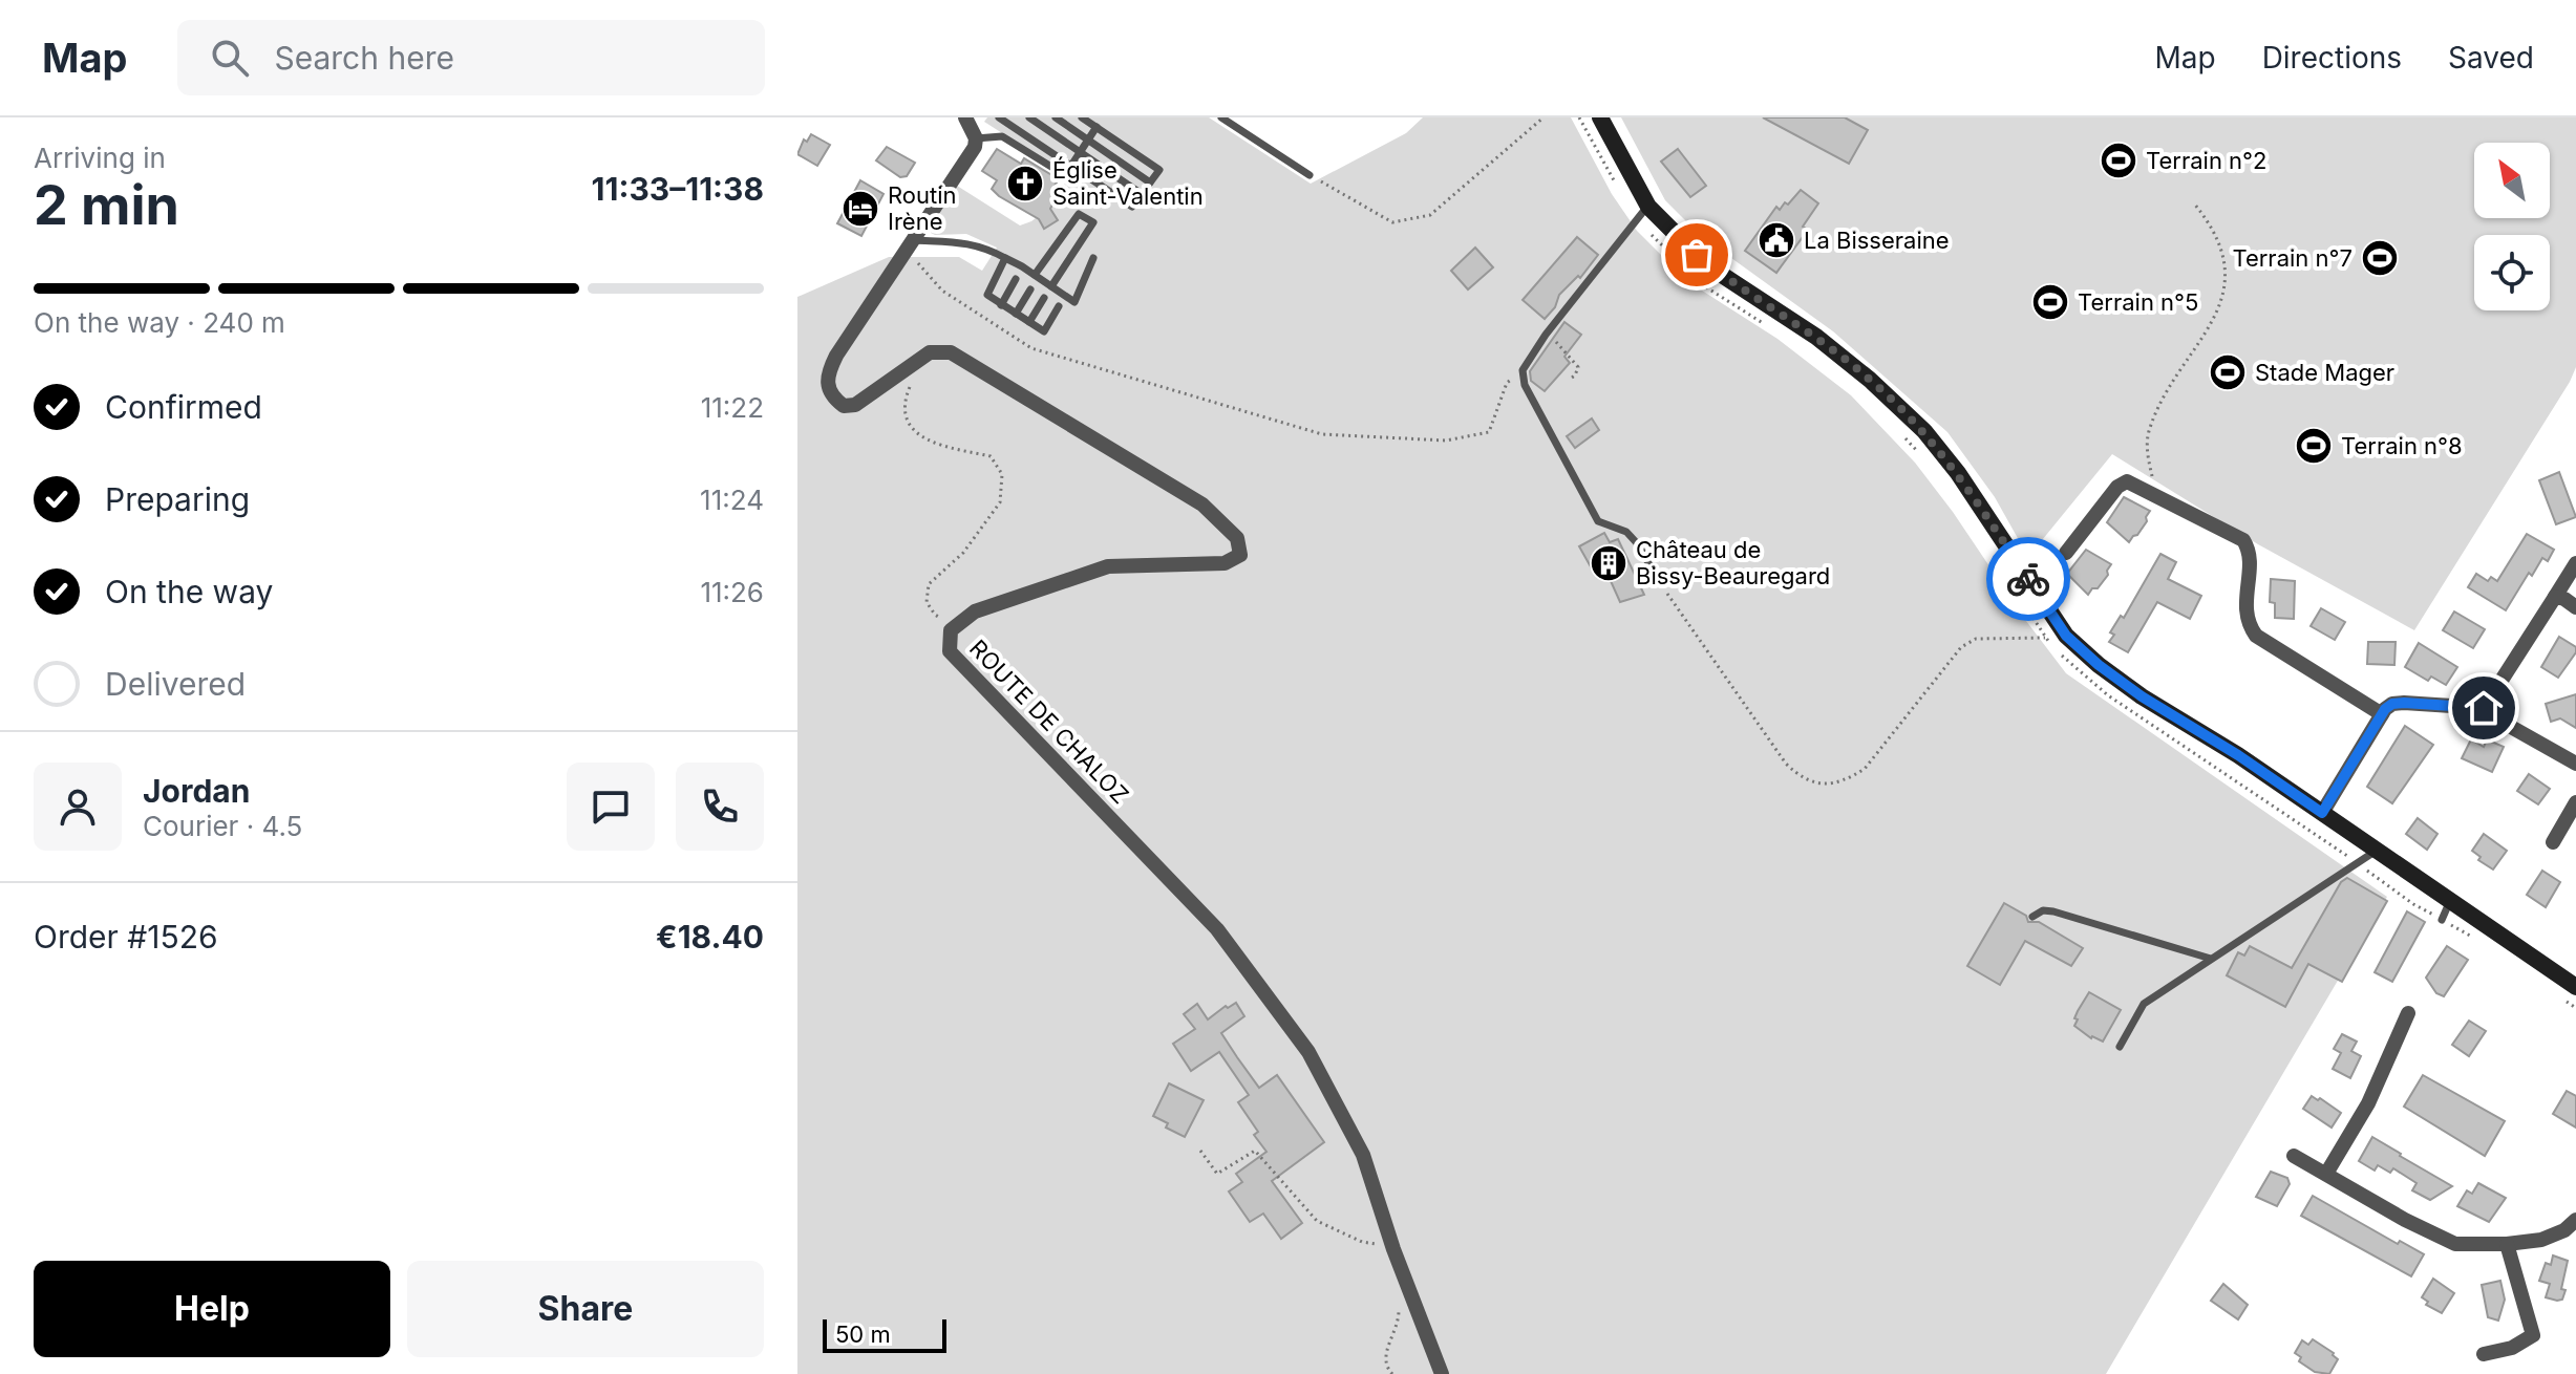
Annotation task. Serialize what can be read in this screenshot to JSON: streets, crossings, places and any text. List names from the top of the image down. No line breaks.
{"streets":{"street":["ROUTE DE CHALOZ"]},"places":{"sports":["Terrain n°2","Terrain n°7","Terrain n°5","Stade Mager","Terrain n°8"],"church":["Église Saint-Valentin"],"hotel":["Routin Irène"],"public building":["La Bisseraine"],"building":["Château de Bissy-Beauregard"]},"scale_bar":"50 m","north":"top left","page":{"header":"Map","search":"Search here","nav":["Map","Directions","Saved"],"heading":["2 min","Arriving in","11:33–11:38"],"panel":["Jordan","Courier · 4.5","Order #1526","€18.40"],"bar":"On the way · 240 m","list":[["Confirmed","11:22"],["Preparing","11:24"],["On the way","11:26"],"Delivered"],"buttons":["Help","Share"],"scale":"50 m"}}
